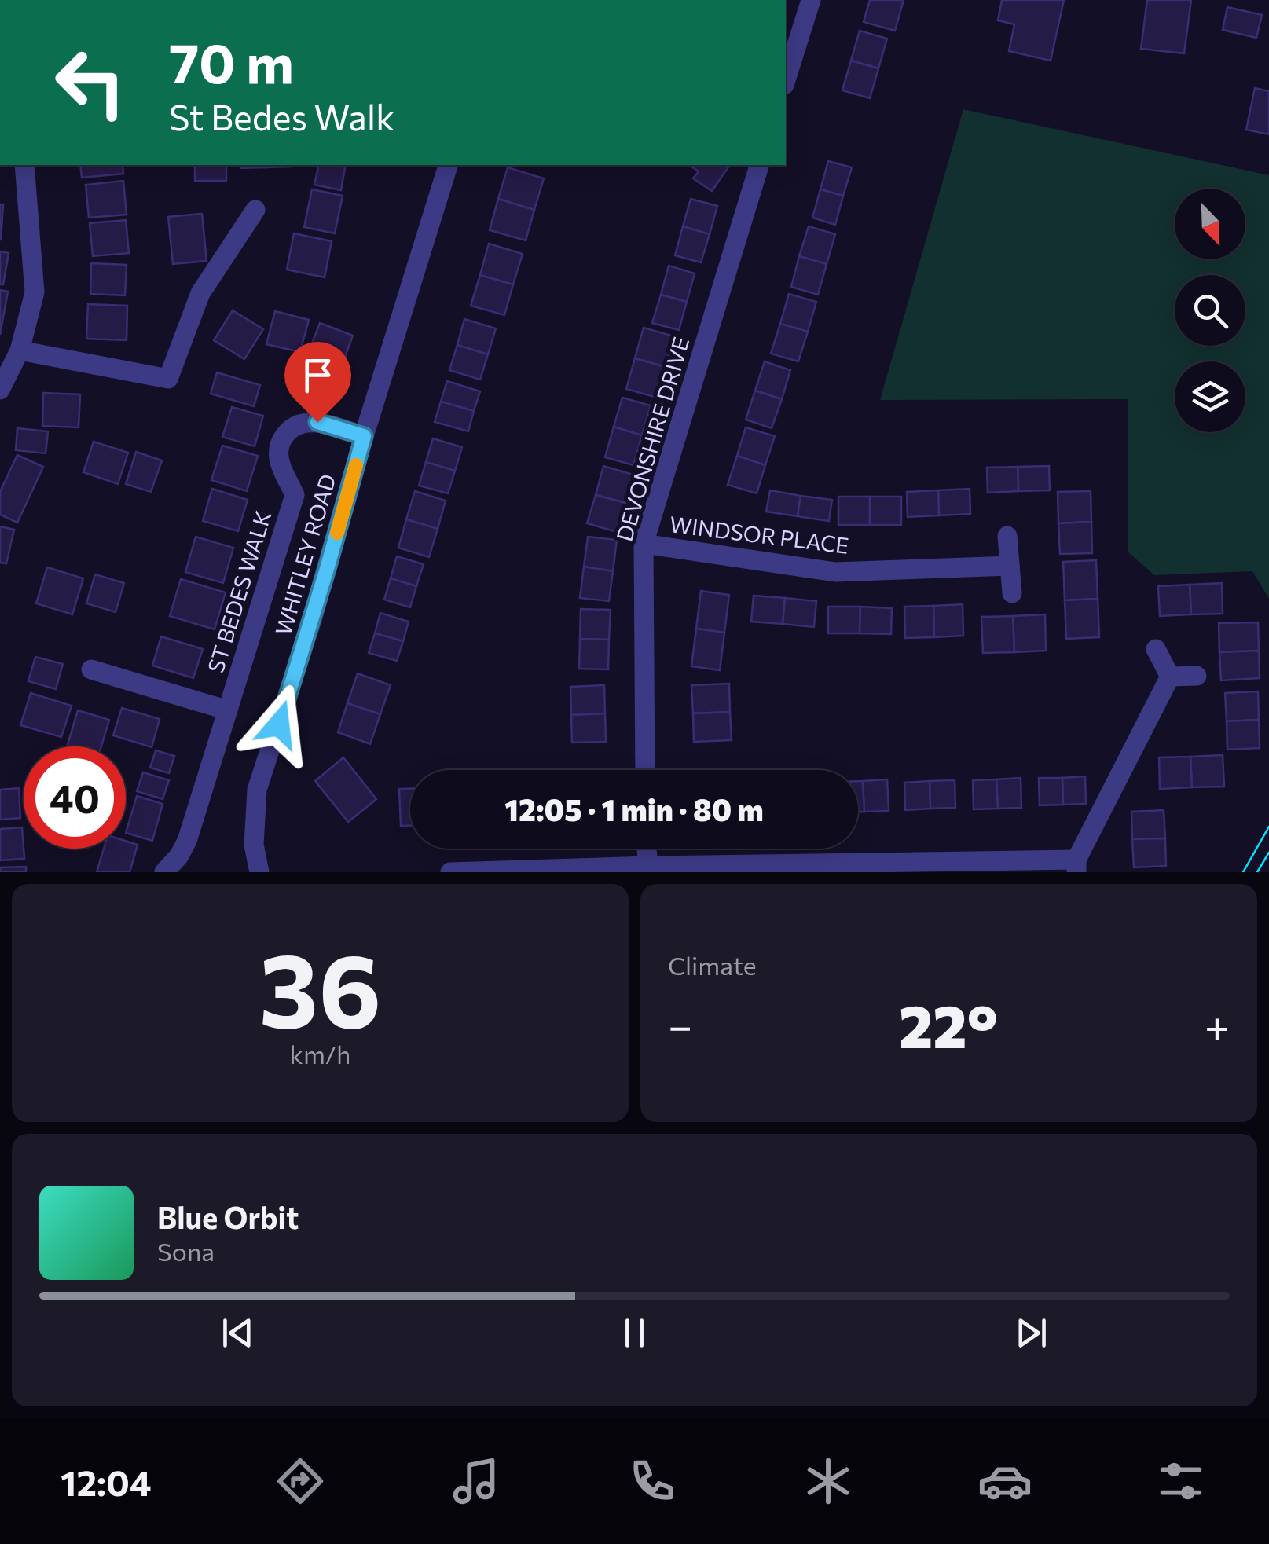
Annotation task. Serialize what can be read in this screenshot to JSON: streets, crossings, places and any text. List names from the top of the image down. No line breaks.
{"streets":{"street":["DEVONSHIRE DRIVE","WINDSOR PLACE","WHITLEY ROAD","ST BEDES WALK"]},"crossings":[["DEVONSHIRE DRIVE","WINDSOR PLACE"],["WHITLEY ROAD","ST BEDES WALK"]],"north":"bottom right","page":{"turn":["70 m","St Bedes Walk"],"limit":"40","trip":"12:05 · 1 min · 80 m","tile":[["36","km/h"],"Climate"],"heat":["−","22°","+"],"song":["Blue Orbit","Sona"],"tabs":"12:04"}}
